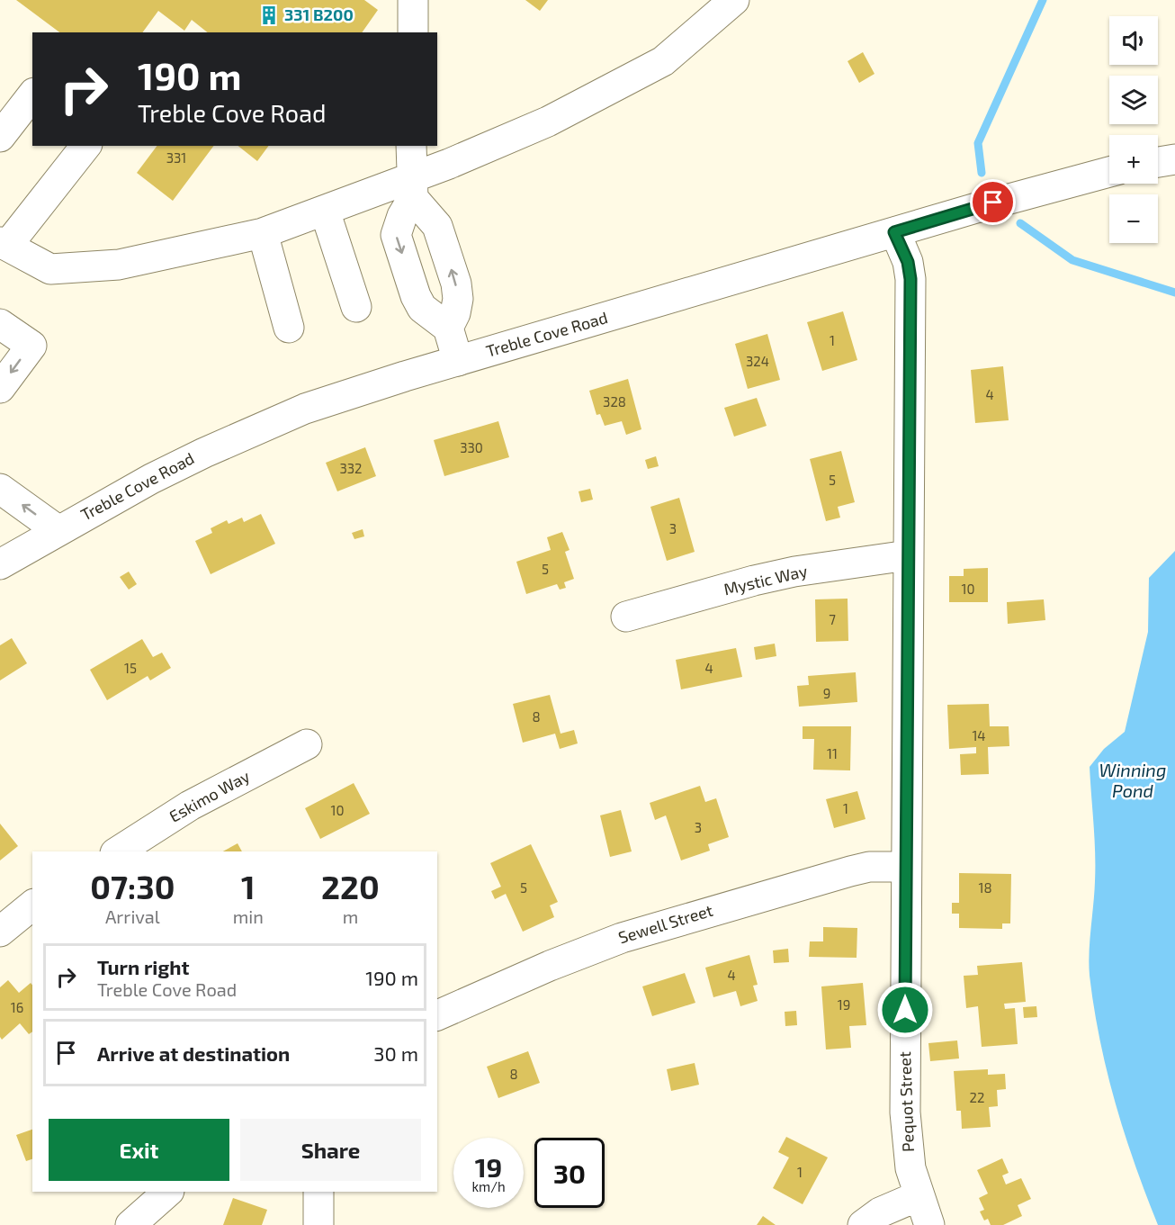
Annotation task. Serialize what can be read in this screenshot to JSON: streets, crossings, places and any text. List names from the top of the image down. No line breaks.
{"streets":{"street":["Treble Cove Road","Mystic Way","Eskimo Way","Sewell Street","Pequot Street"]},"crossings":[["Treble Cove Road","Pequot Street"],["Mystic Way","Pequot Street"],["Sewell Street","Pequot Street"]],"water":["Winning Pond"],"places":{"building":["331 B200"]},"house_numbers":["331","1","324","4","328","330","332","5","3","5","10","7","15","4","9","8","14","11","1","10","3","5","18","4","19","16","8","22","1"],"page":{"map_buttons":["+","−"],"turn":["190 m","Treble Cove Road"],"eta":["07:30","Arrival","1","min","220","m"],"list":[{"name":"Turn right","note":"Treble Cove Road","value":"190 m"},{"name":"Arrive at destination","value":"30 m"}],"buttons":["Exit","Share"],"speed":"19 km/h","limit":"30"}}
